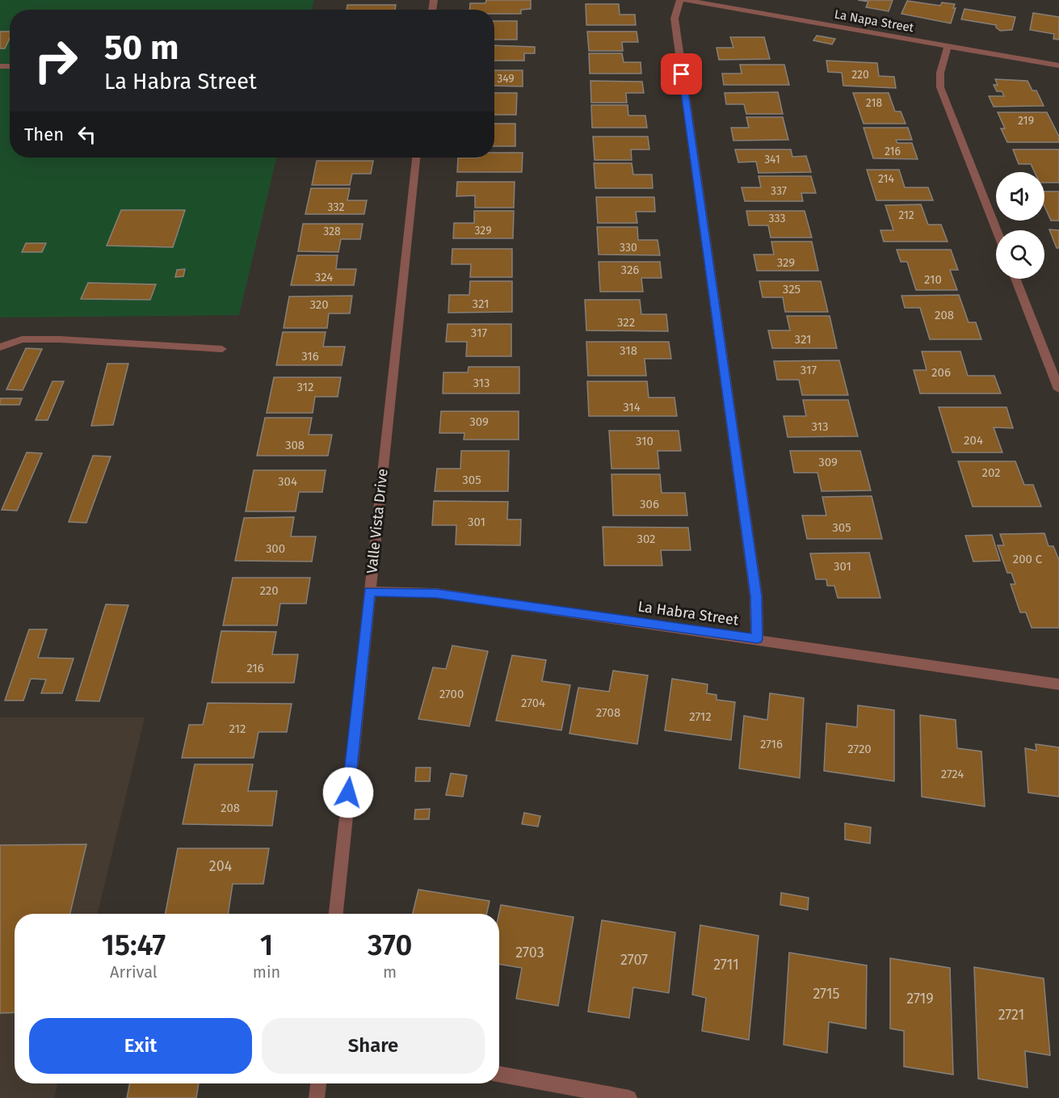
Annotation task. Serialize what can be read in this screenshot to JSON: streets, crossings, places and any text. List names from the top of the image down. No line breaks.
{"streets":{"street":["La Napa Street","Valle Vista Drive","La Habra Street"]},"crossings":[["Valle Vista Drive","La Habra Street"]],"house_numbers":["220","349","218","219","216","341","214","337","332","212","333","329","328","330","329","326","324","210","325","321","320","208","322","317","321","318","316","317","206","313","312","314","309","313","204","310","308","309","202","305","304","306","301","305","302","300","200 C","301","220","216","2700","2704","2708","2712","212","2716","2720","2724","208","204","2703","2707","2711","2715","2719","2721"],"page":{"turn":["50 m","La Habra Street"],"then":"Then","eta":["15:47","Arrival","1","min","370","m"],"buttons":["Exit","Share"]}}
